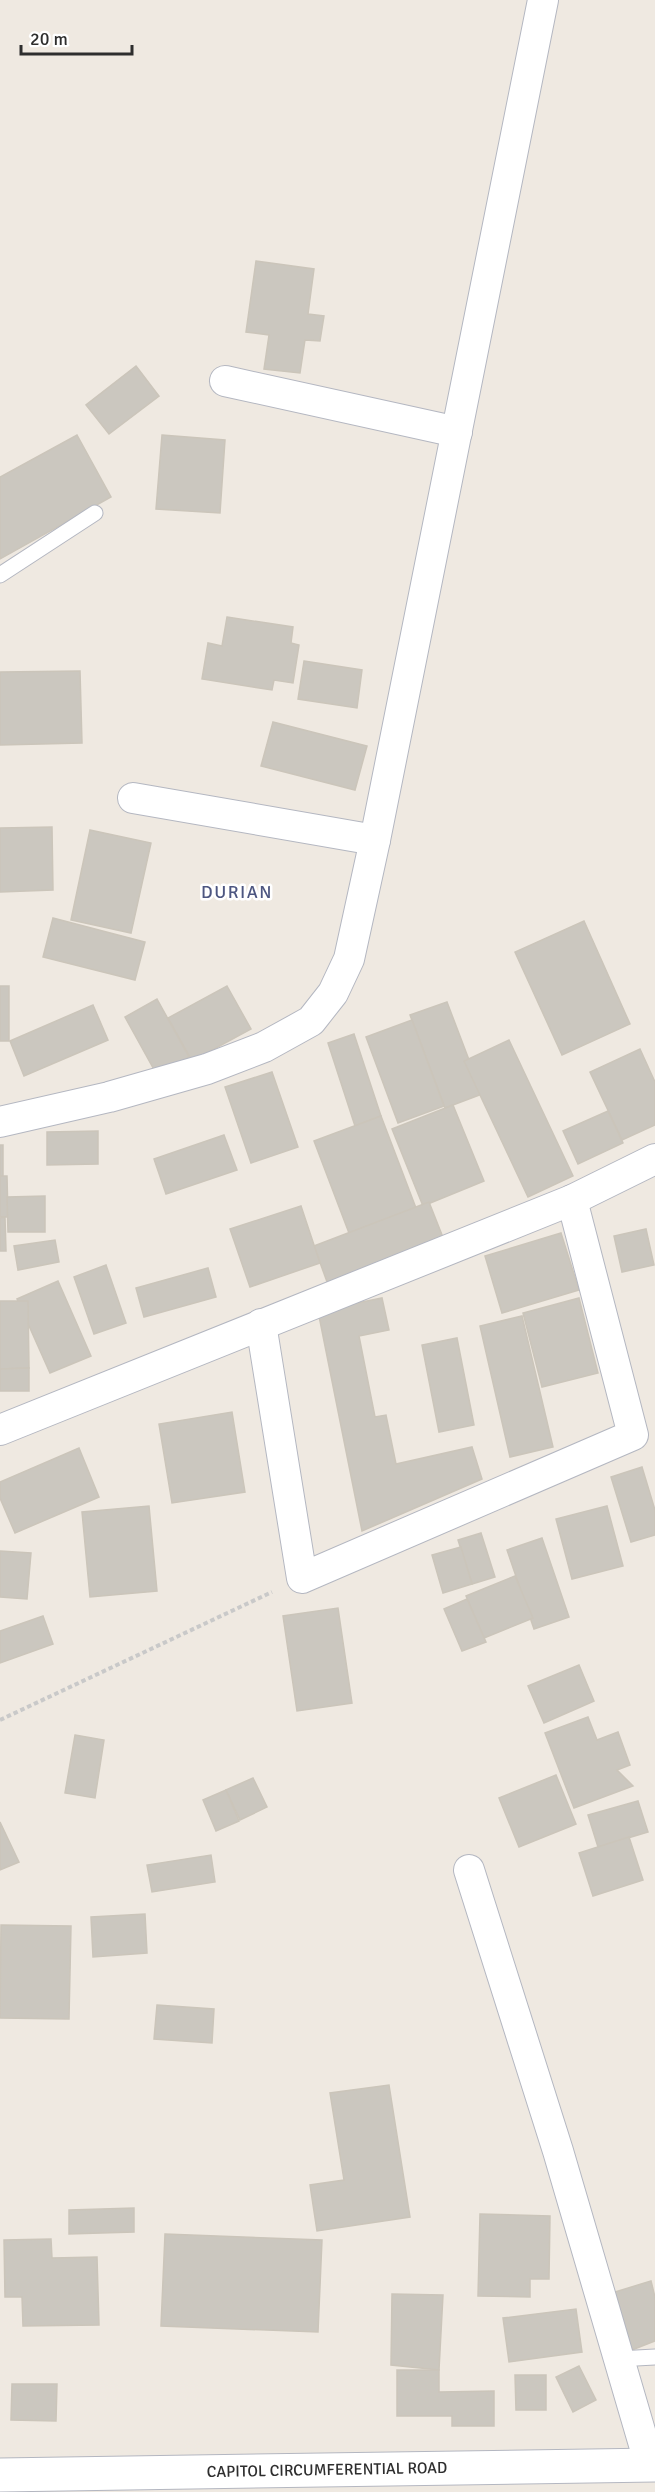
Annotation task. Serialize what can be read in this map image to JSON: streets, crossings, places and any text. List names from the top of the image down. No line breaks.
{"streets":{"main road":["CAPITOL CIRCUMFERENTIAL ROAD"]},"districts":["DURIAN"],"scale_bar":"20 m"}
